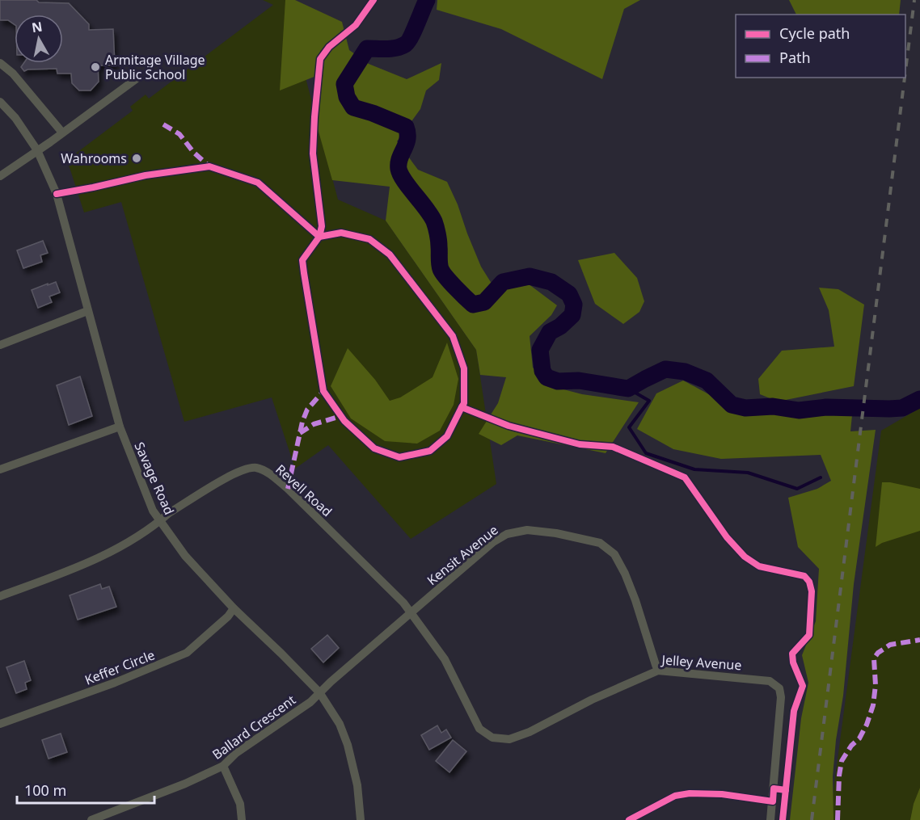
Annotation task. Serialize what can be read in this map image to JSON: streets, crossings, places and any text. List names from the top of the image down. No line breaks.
{"streets":{"street":["Savage Road","Revell Road","Kensit Avenue","Jelley Avenue","Keffer Circle","Ballard Crescent"]},"crossings":[["Savage Road","Revell Road"],["Savage Road","Kensit Avenue"],["Savage Road","Keffer Circle"],["Savage Road","Ballard Crescent"],["Revell Road","Kensit Avenue"],["Revell Road","Jelley Avenue"],["Kensit Avenue","Jelley Avenue"],["Kensit Avenue","Ballard Crescent"]],"places":["Armitage Village Public School","Wahrooms"],"legend":["Cycle path","Path"],"scale_bar":"100 m","north":"top"}
